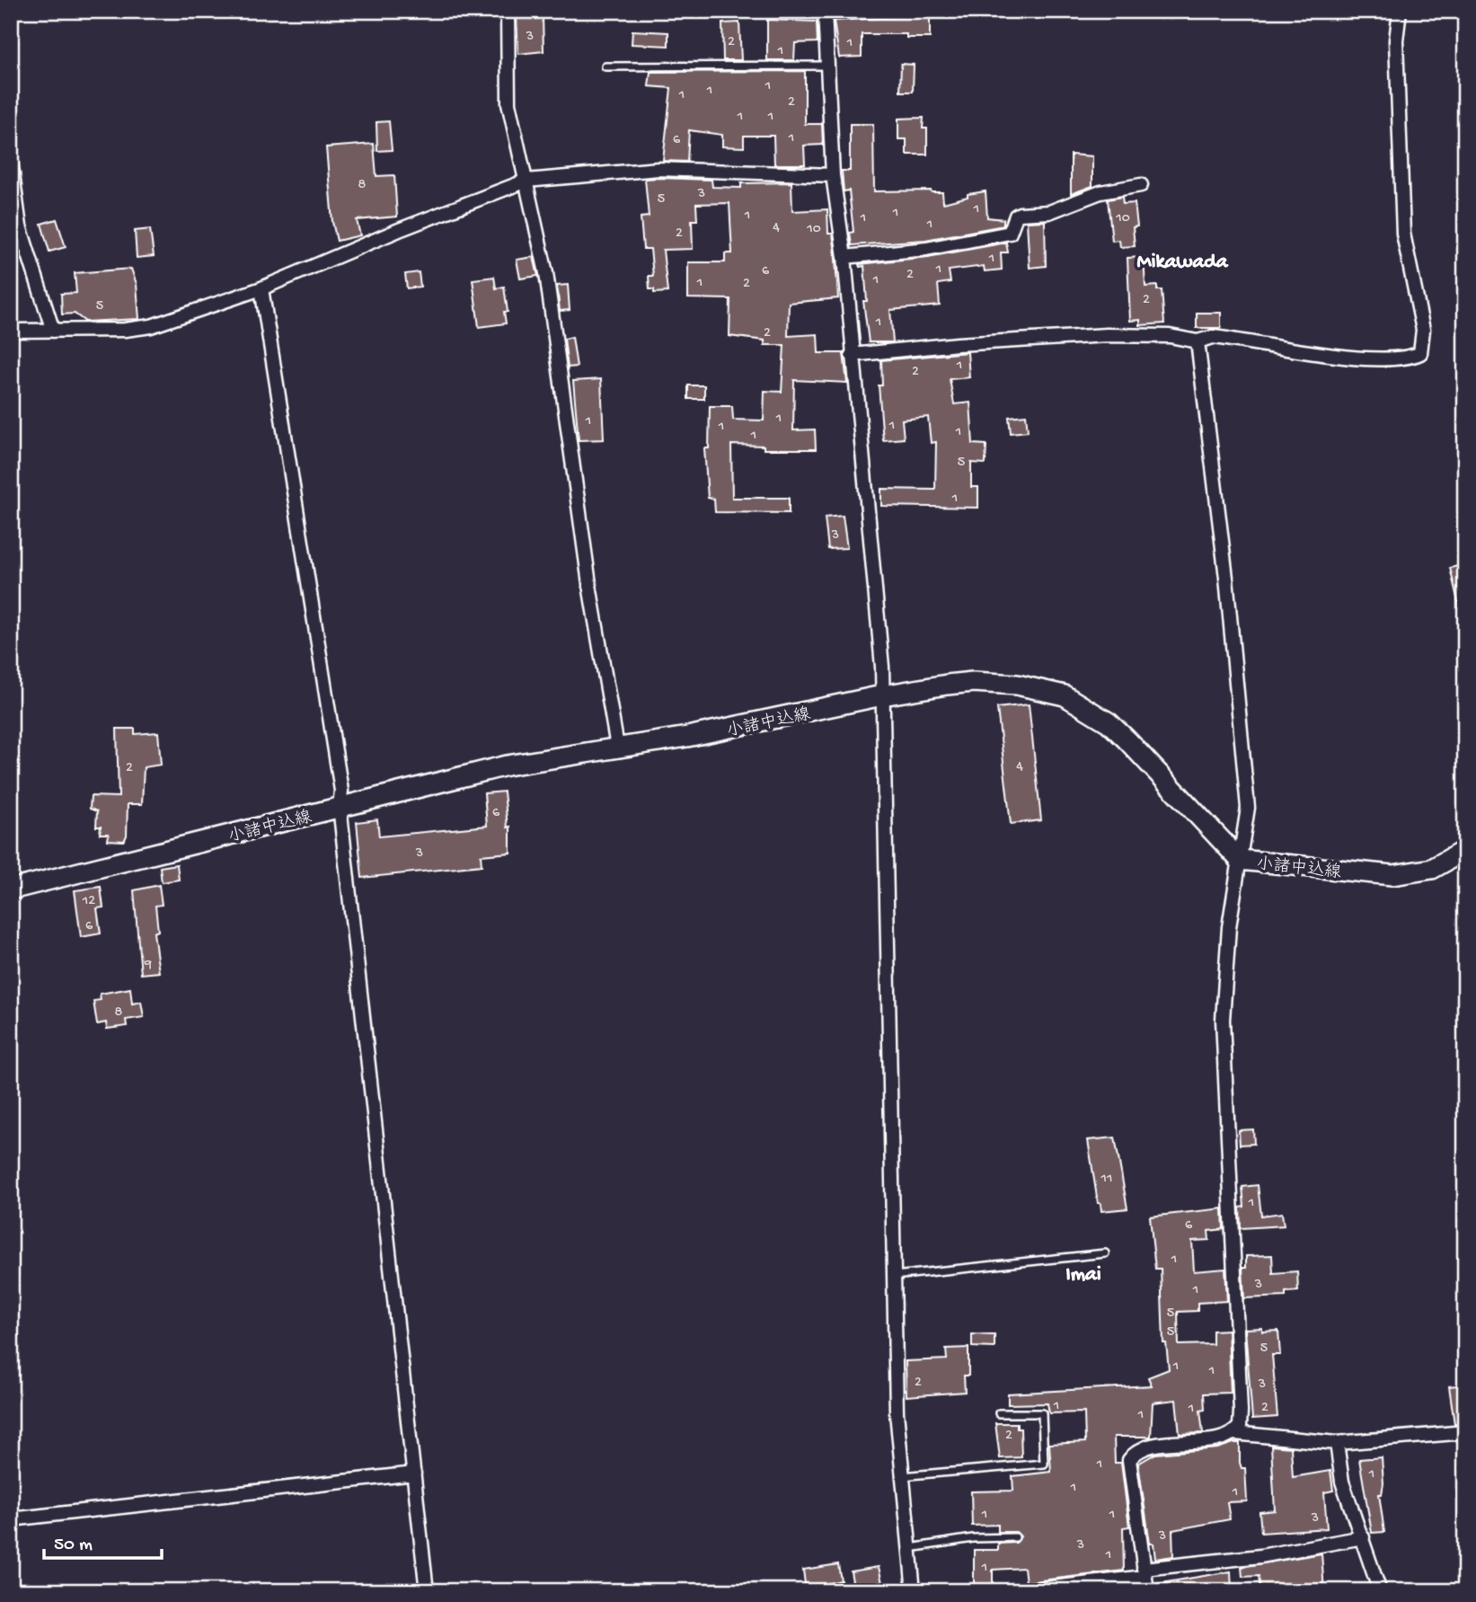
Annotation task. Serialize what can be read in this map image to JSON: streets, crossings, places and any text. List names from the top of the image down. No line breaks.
{"streets":{"main road":["小諸中込線"]},"districts":["Mikawada","Imai"],"house_numbers":["3","2","1","1","1","1","1","2","1","1","1","6","8","3","5","1","1","1","1","10","1","4","10","2","1","1","6","2","1","1","2","2","5","1","2","1","2","1","1","1","1","1","1","5","1","3","4","2","6","3","12","6","9","8","11","1","6","1","3","1","5","5","5","1","1","2","3","1","2","1","1","2","1","1","1","1","1","1","3","3","3","1","1"],"scale_bar":"50 m"}
